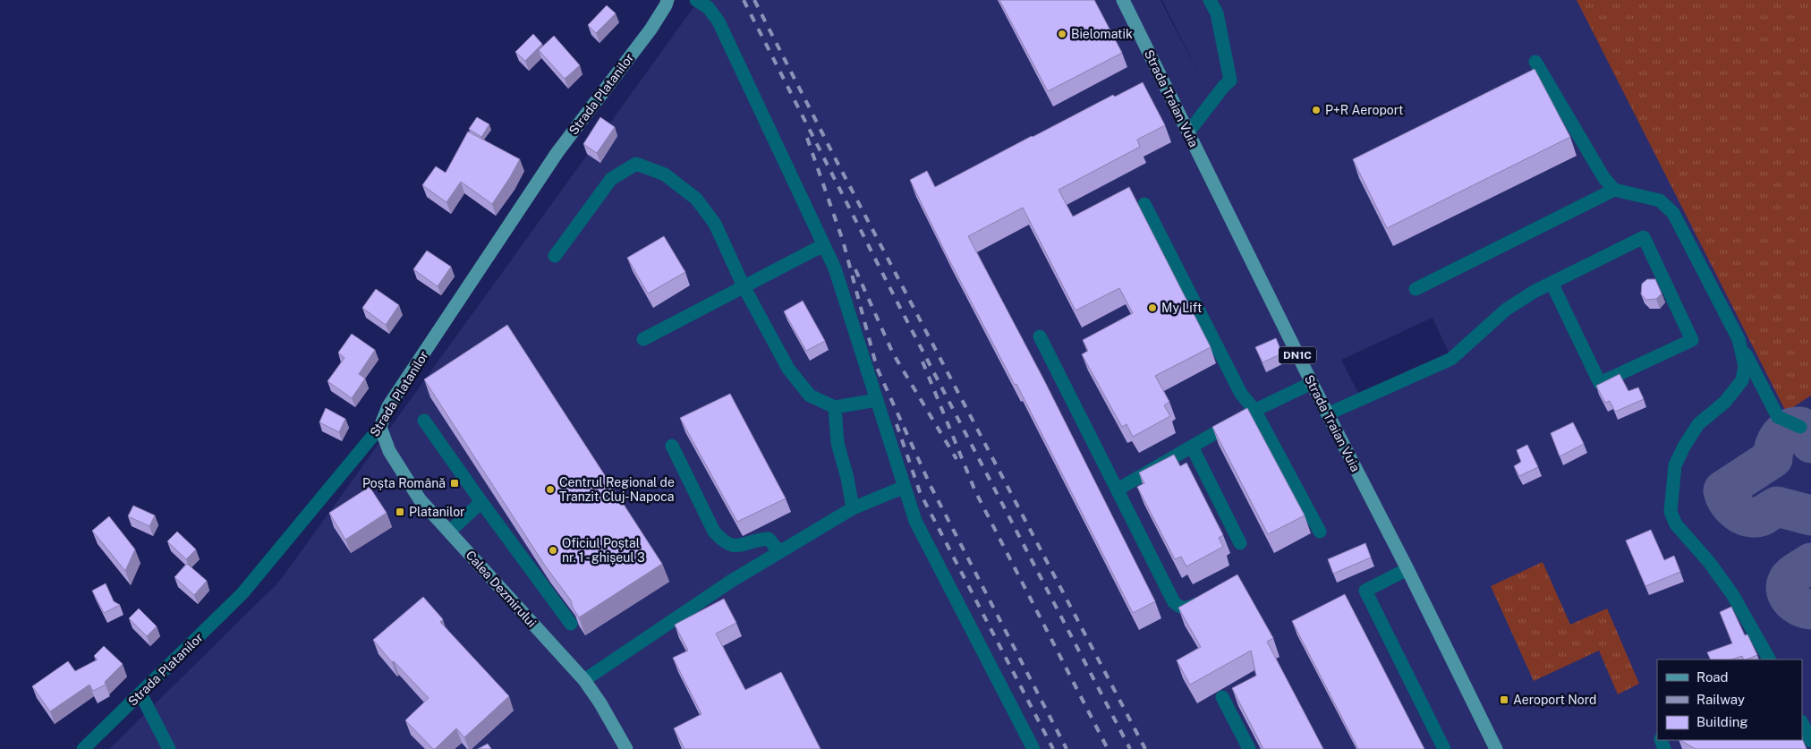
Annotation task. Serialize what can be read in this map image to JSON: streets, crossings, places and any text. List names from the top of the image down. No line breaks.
{"streets":{"main road":["Strada Platanilor","Strada Traian Vuia","DN1C","Calea Dezmirului"]},"crossings":[["Strada Platanilor","Calea Dezmirului"]],"places":{"other":["Bielomatik","P+R Aeroport","My Lift","Centrul Regional de Tranzit Cluj-Napoca","Oficiul Poștal nr. 1 - ghișeul 3"],"transit":["Poșta Română","Platanilor","Aeroport Nord"]},"legend":["Road","Railway","Building"]}
